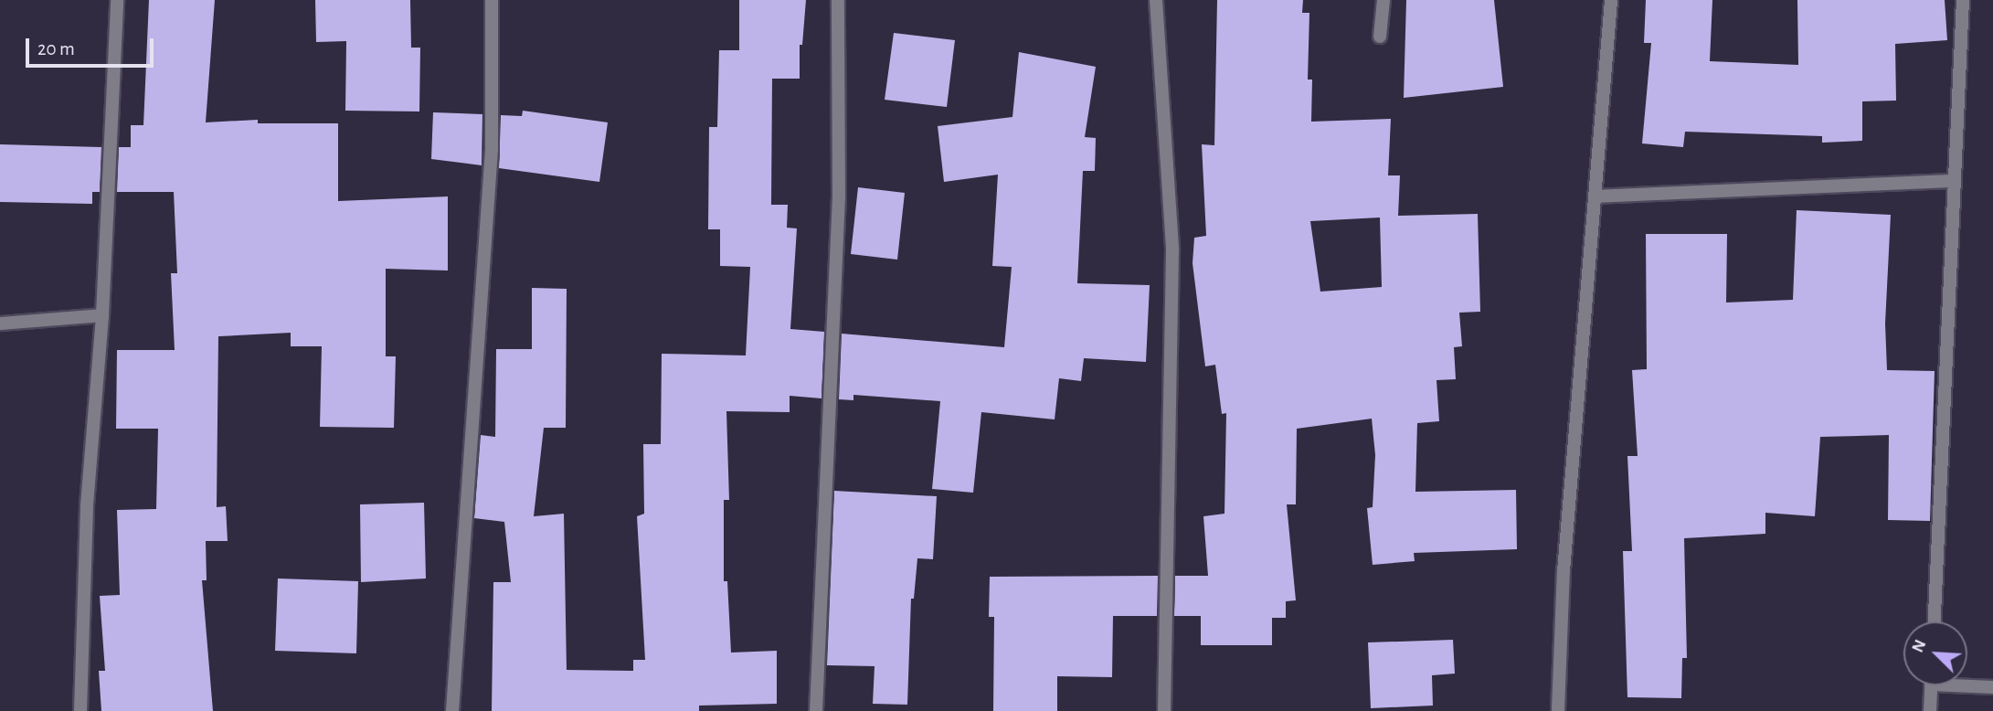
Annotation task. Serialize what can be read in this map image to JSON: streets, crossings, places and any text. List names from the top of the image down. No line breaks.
{"scale_bar":"20 m","north":"top left"}
